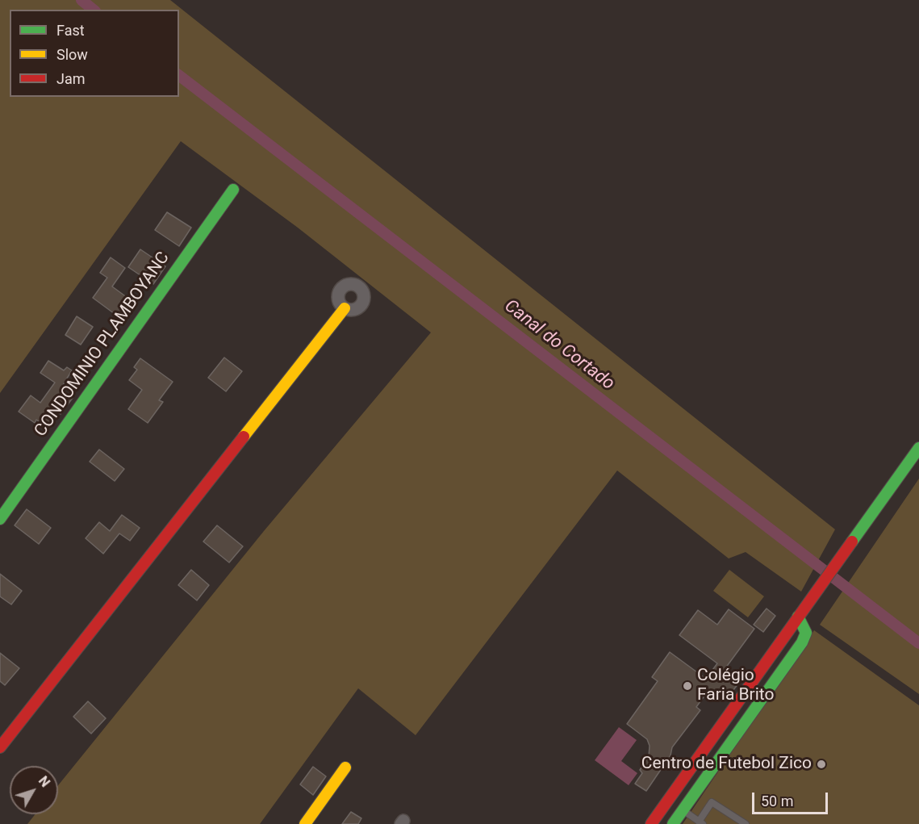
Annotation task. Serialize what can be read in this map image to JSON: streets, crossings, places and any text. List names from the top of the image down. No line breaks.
{"streets":{"street":["CONDOMINIO PLAMBOYANC"]},"water":["Canal do Cortado"],"places":["Colégio Faria Brito","Centro de Futebol Zico"],"legend":["Fast","Slow","Jam"],"scale_bar":"50 m","north":"top right"}
